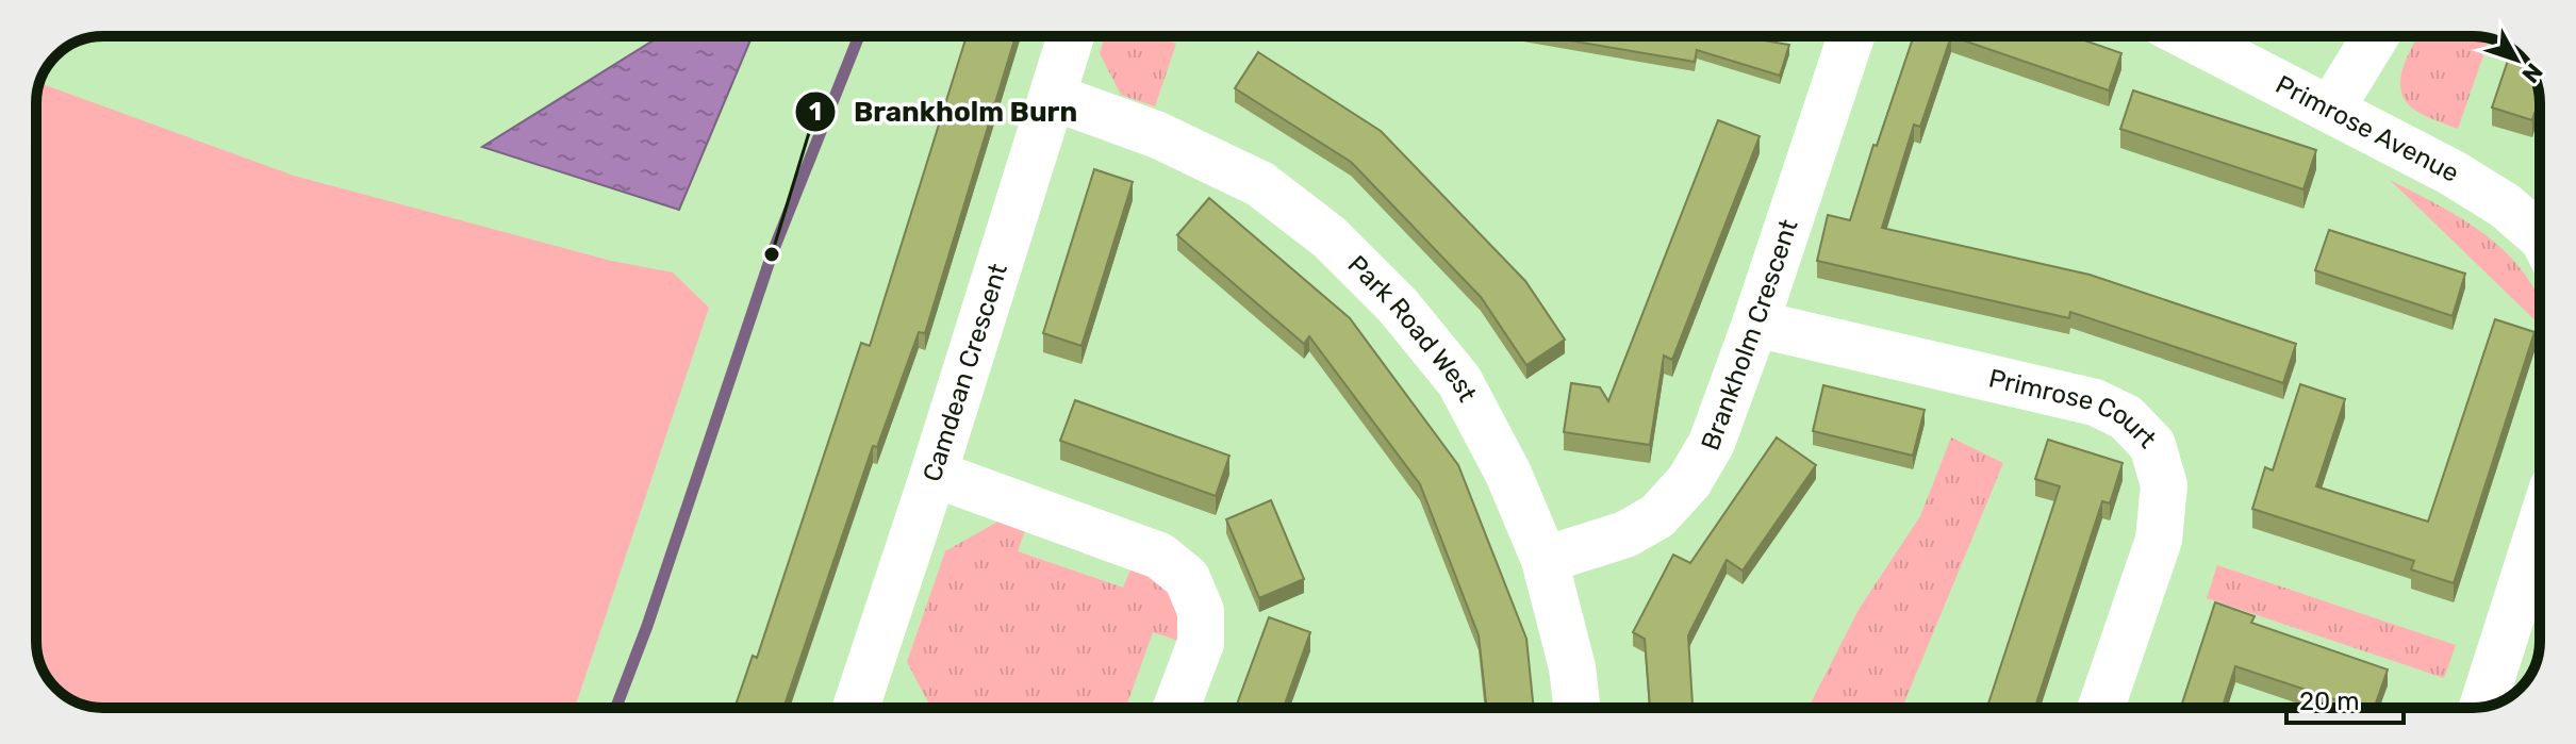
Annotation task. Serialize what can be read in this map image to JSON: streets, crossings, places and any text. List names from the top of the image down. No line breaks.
{"streets":{"street":["Primrose Avenue","Park Road West","Brankholm Crescent","Camdean Crescent","Primrose Court"]},"crossings":[["Park Road West","Brankholm Crescent"],["Park Road West","Camdean Crescent"],["Brankholm Crescent","Primrose Court"]],"places":["Brankholm Burn"],"scale_bar":"20 m","north":"bottom right"}
